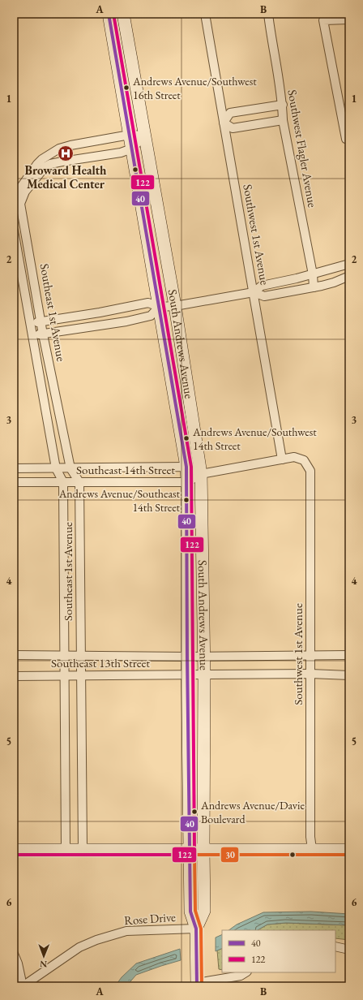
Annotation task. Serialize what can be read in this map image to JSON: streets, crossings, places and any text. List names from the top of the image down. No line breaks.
{"streets":{"main road":["South Andrews Avenue"],"street":["Southwest Flagler Avenue","Southwest 1st Avenue","Southeast 1st Avenue","Southeast 14th Street","Southeast 13th Street","Rose Drive"]},"crossings":[["Southwest 1st Avenue","Southeast 13th Street"],["Southeast 1st Avenue","Southeast 14th Street"],["Southeast 1st Avenue","Southeast 13th Street"],["South Andrews Avenue","Southeast 14th Street"],["South Andrews Avenue","Southeast 13th Street"],["South Andrews Avenue","Rose Drive"]],"places":{"other":["Andrews Avenue/Southwest 16th Street","Andrews Avenue/Southwest 14th Street","Andrews Avenue/Southeast 14th Street","Andrews Avenue/Davie Boulevard"],"hospital":["Broward Health Medical Center"]},"lines":["transit line 40","transit line 122","transit line 30"],"legend":["40","122"],"north":"bottom","grid":{"columns":["A","B"],"rows":["1","2","3","4","5","6"]}}
